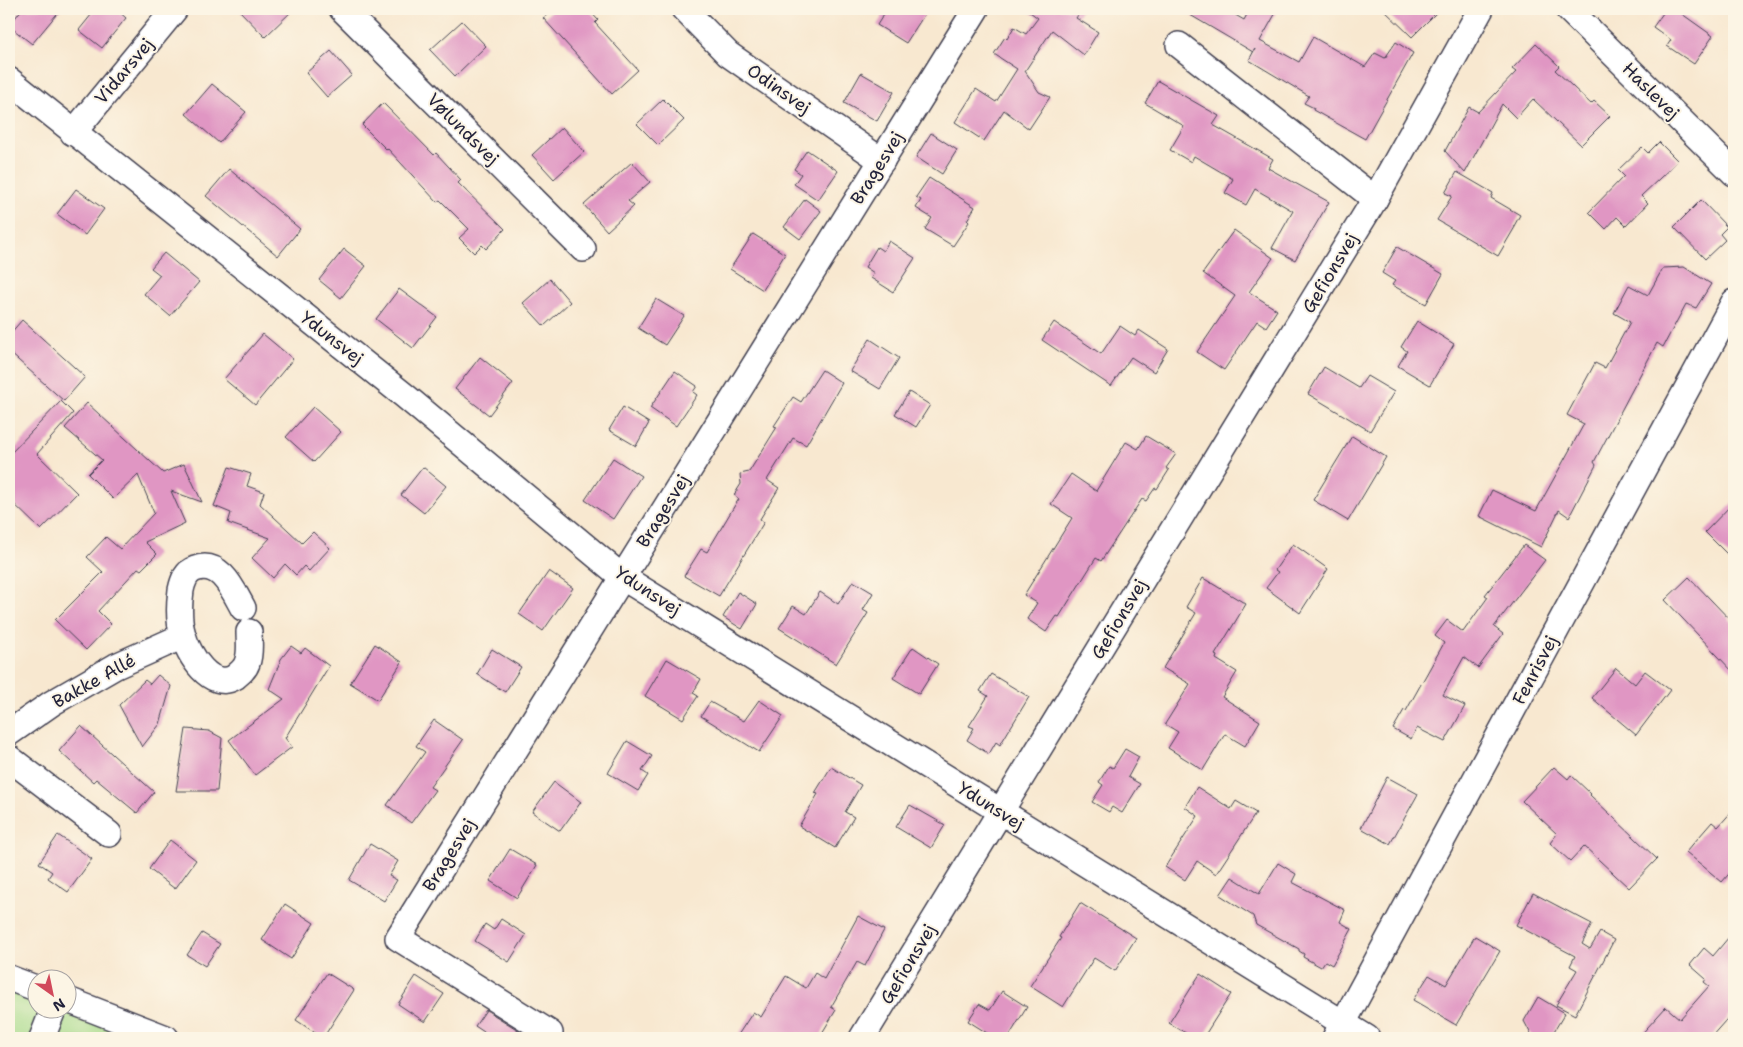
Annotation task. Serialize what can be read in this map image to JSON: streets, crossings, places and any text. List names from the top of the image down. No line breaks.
{"streets":{"street":["Vidarsvej","Odinsvej","Haslevej","Vølundsvej","Bragesvej","Gefionsvej","Ydunsvej","Fenrisvej","Bakke Allé"]},"crossings":[["Vidarsvej","Ydunsvej"],["Odinsvej","Bragesvej"],["Bragesvej","Ydunsvej"],["Gefionsvej","Ydunsvej"],["Ydunsvej","Fenrisvej"]],"north":"bottom right"}
